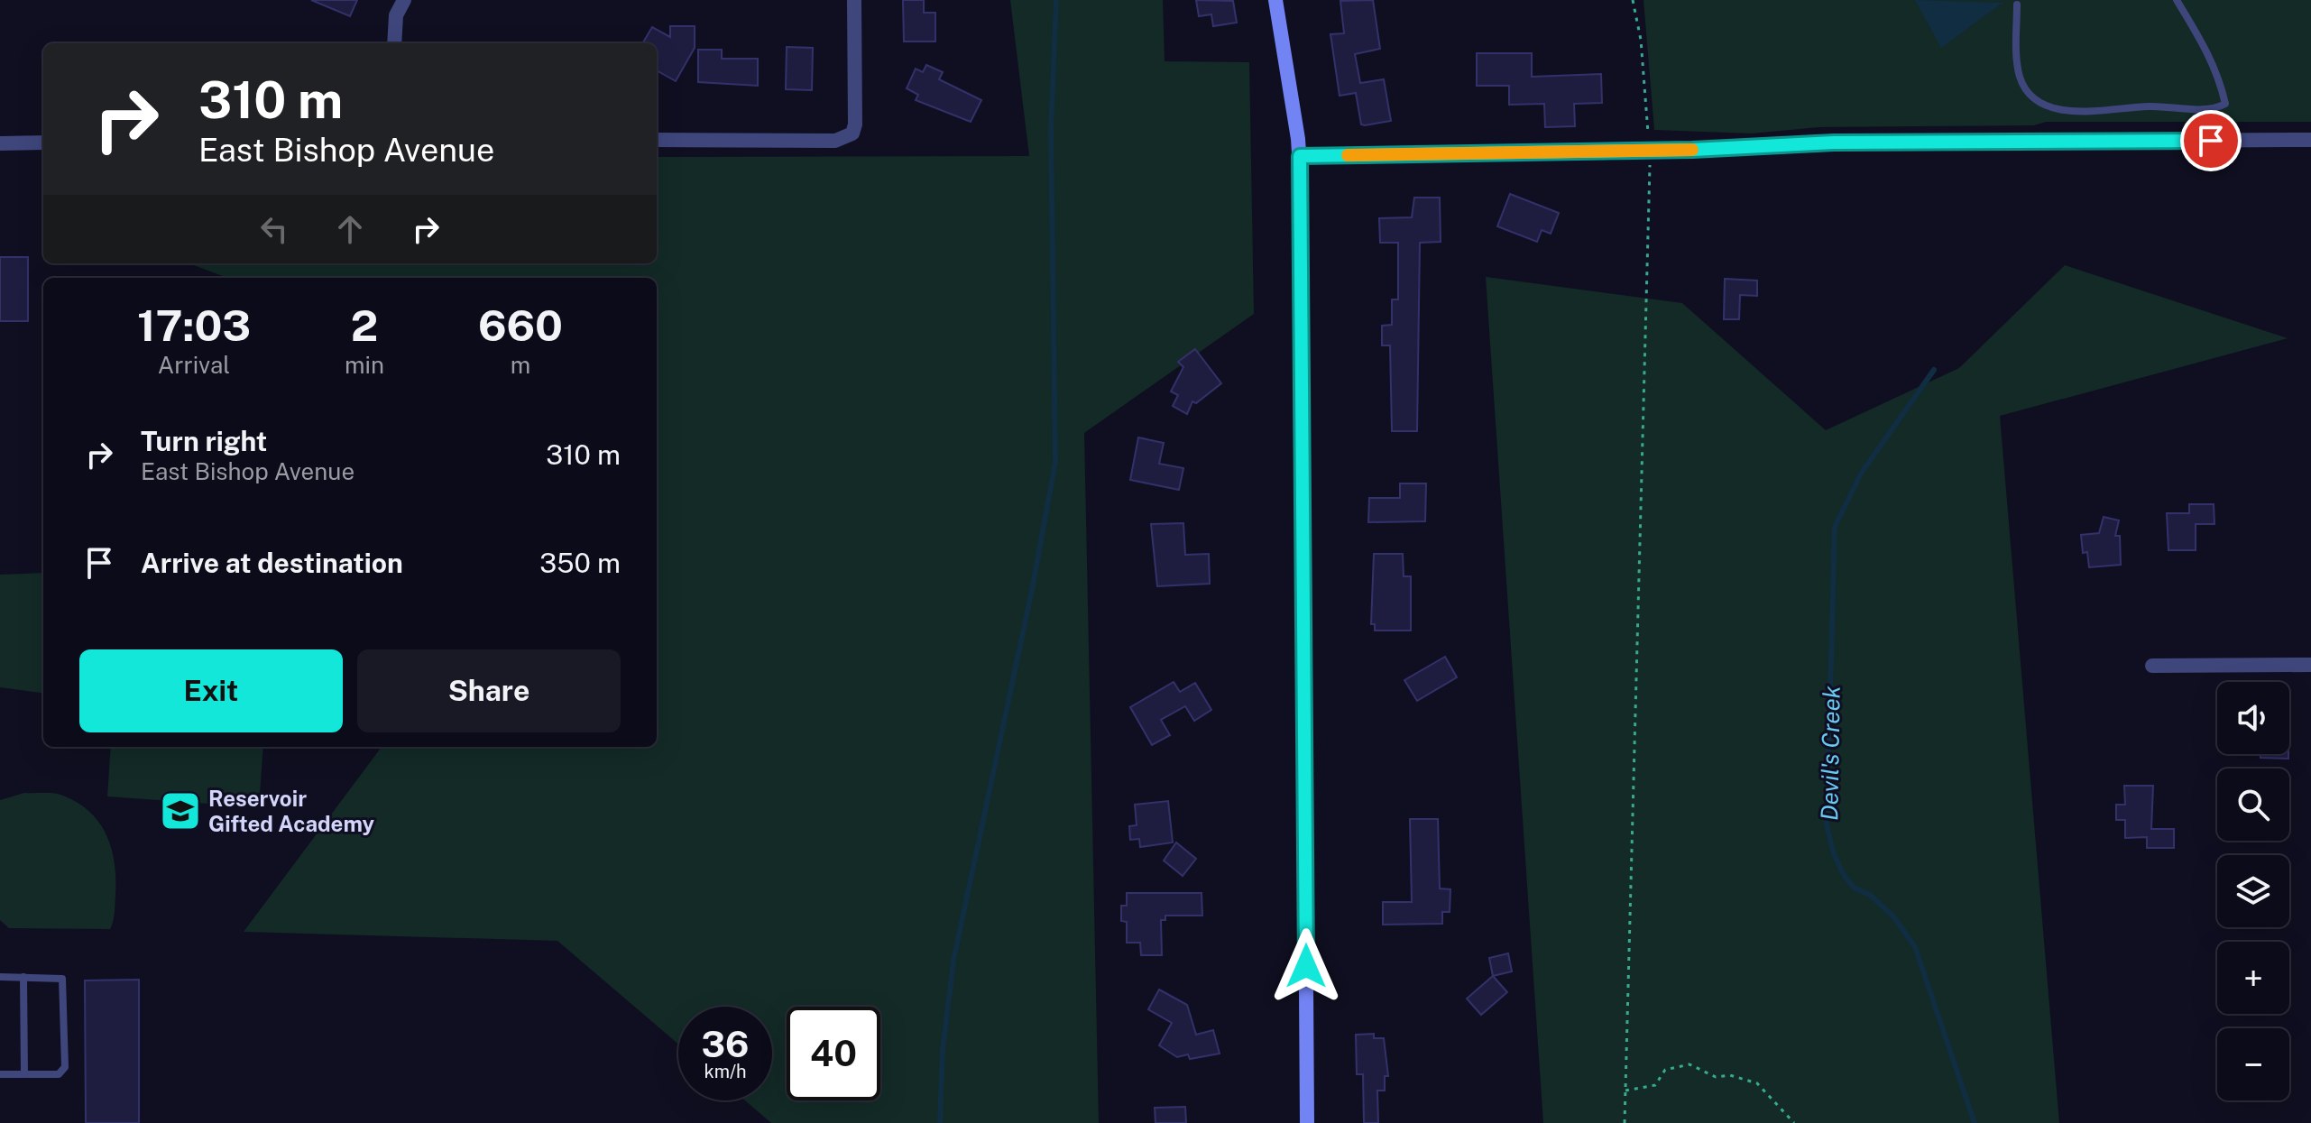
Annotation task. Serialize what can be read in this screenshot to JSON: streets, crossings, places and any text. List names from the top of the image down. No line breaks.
{"water":["Devil's Creek"],"places":{"school or university":["Reservoir Gifted Academy"]},"page":{"turn":["310 m","East Bishop Avenue"],"eta":["17:03","Arrival","2","min","660","m"],"list":[{"name":"Turn right","note":"East Bishop Avenue","value":"310 m"},{"name":"Arrive at destination","value":"350 m"}],"buttons":["Exit","Share"],"map_buttons":["+","−"],"speed":"36 km/h","limit":"40"}}
